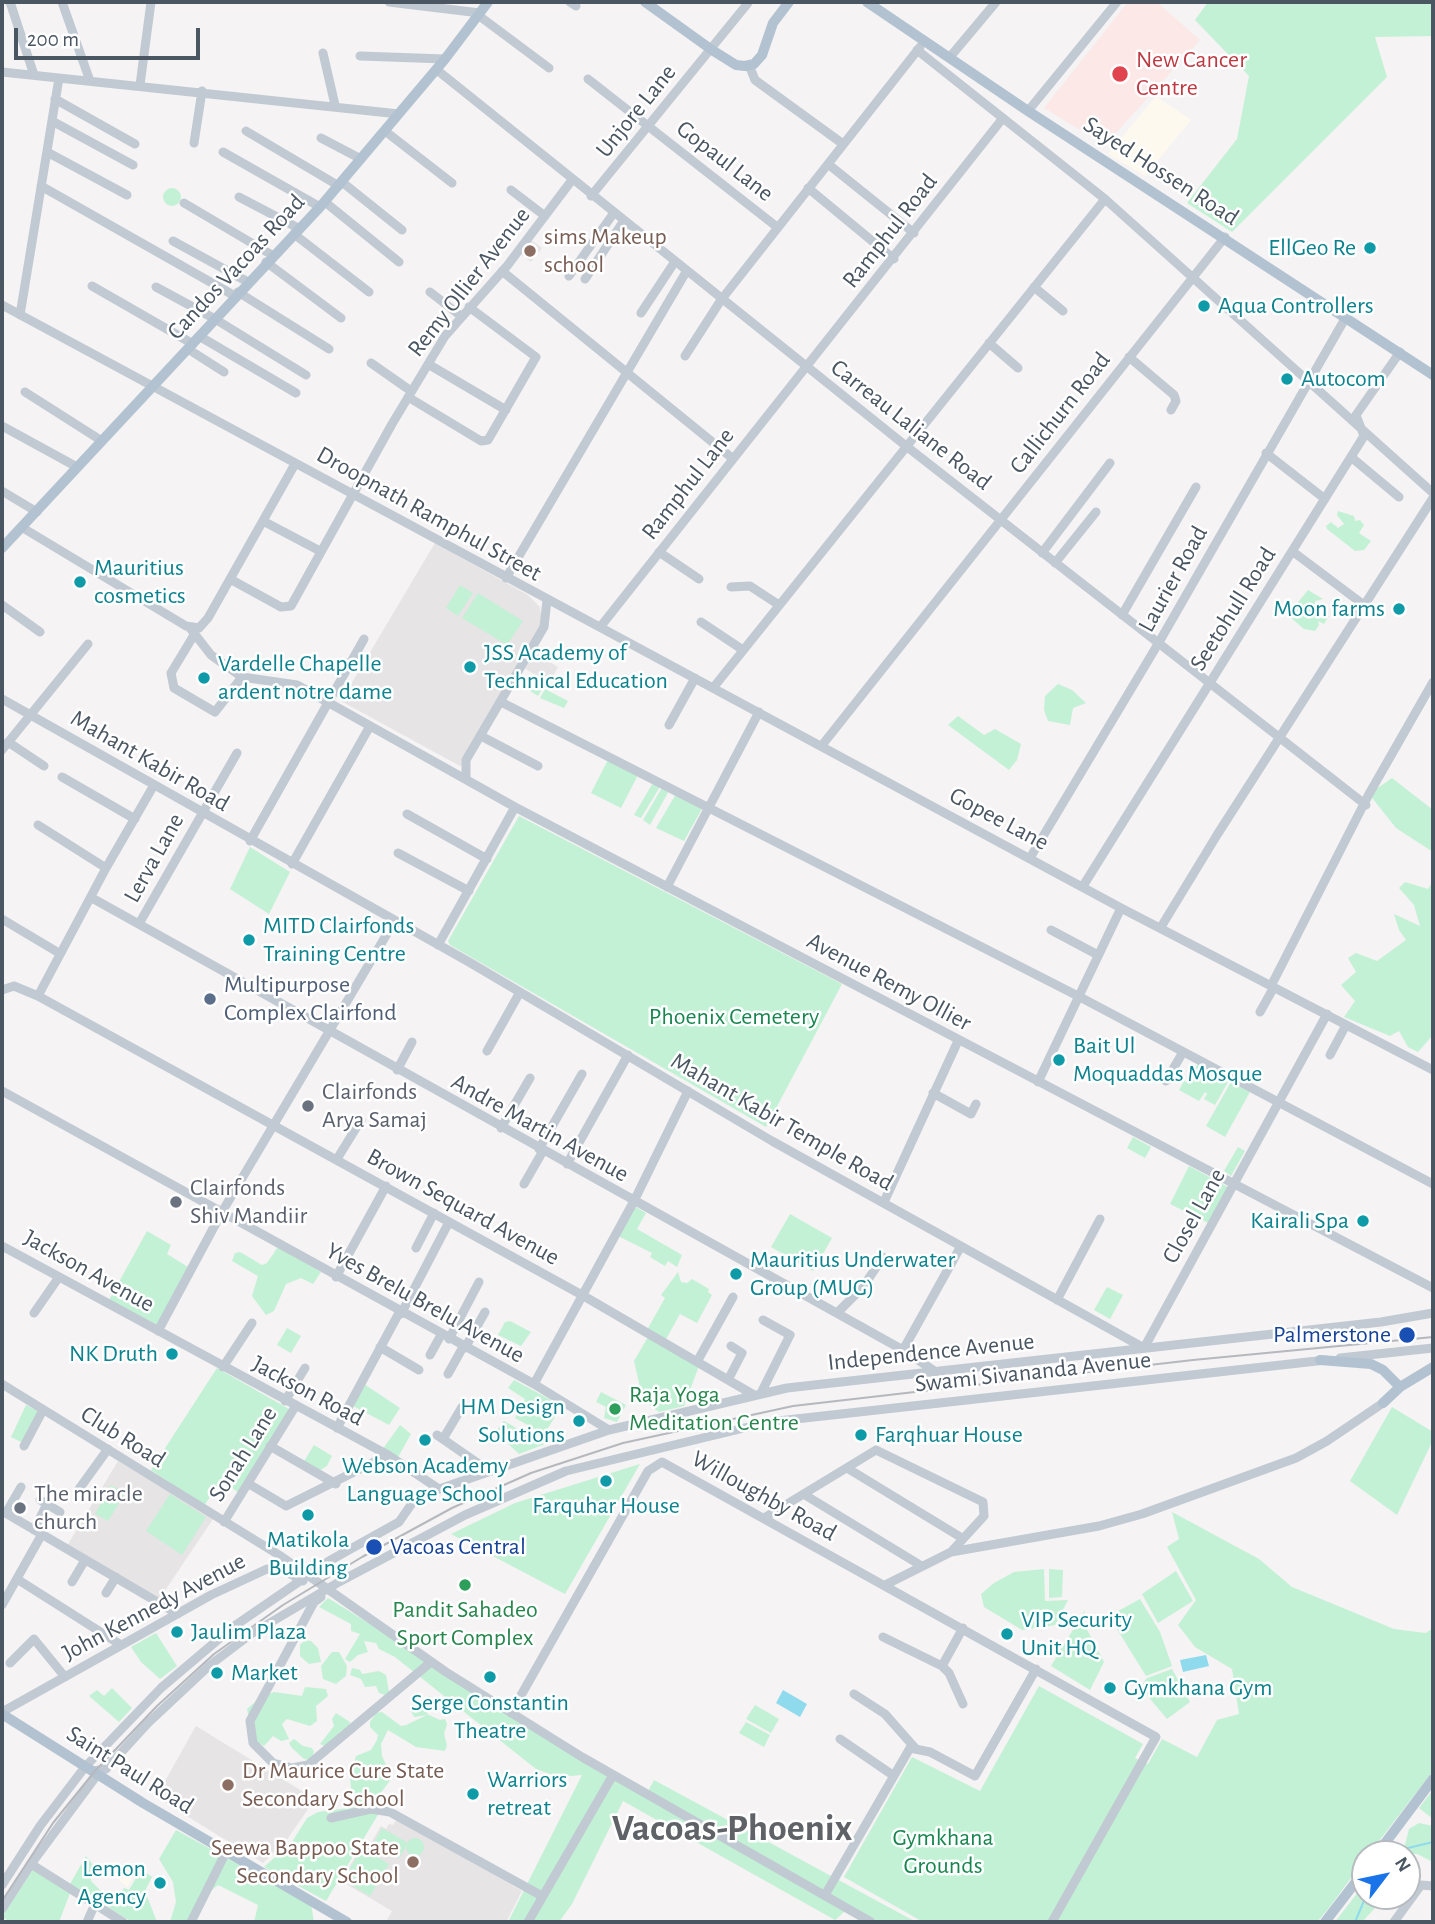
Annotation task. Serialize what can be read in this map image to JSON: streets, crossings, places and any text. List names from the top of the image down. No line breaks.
{"streets":{"main road":["Sayed Hossen Road","Candos Vacoas Road","Saint Paul Road"],"street":["Unjore Lane","Gopaul Lane","Ramphul Road","Remy Ollier Avenue","Callichurn Road","Carreau Laliane Road","Ramphul Lane","Droopnath Ramphul Street","Laurier Road","Seetohull Road","Mahant Kabir Road","Gopee Lane","Lerva Lane","Avenue Remy Ollier","Mahant Kabir Temple Road","Andre Martin Avenue","Brown Sequard Avenue","Closel Lane","Jackson Avenue","Yves Brelu Brelu Avenue","Independence Avenue","Swami Sivananda Avenue","Jackson Road","Club Road","Sonah Lane","Willoughby Road","John Kennedy Avenue"]},"crossings":[["Unjore Lane","Gopaul Lane"],["Unjore Lane","Carreau Laliane Road"],["Sayed Hossen Road","Callichurn Road"],["Sayed Hossen Road","Laurier Road"],["Sayed Hossen Road","Seetohull Road"],["Ramphul Road","Carreau Laliane Road"],["Ramphul Road","Ramphul Lane"],["Candos Vacoas Road","Carreau Laliane Road"],["Candos Vacoas Road","Droopnath Ramphul Street"],["Remy Ollier Avenue","Carreau Laliane Road"],["Remy Ollier Avenue","Droopnath Ramphul Street"],["Callichurn Road","Carreau Laliane Road"],["Callichurn Road","Gopee Lane"],["Carreau Laliane Road","Ramphul Lane"],["Carreau Laliane Road","Laurier Road"],["Carreau Laliane Road","Seetohull Road"],["Ramphul Lane","Gopee Lane"],["Droopnath Ramphul Street","Gopee Lane"],["Droopnath Ramphul Street","Avenue Remy Ollier"],["Laurier Road","Gopee Lane"],["Seetohull Road","Gopee Lane"],["Mahant Kabir Road","Lerva Lane"],["Mahant Kabir Road","Mahant Kabir Temple Road"],["Gopee Lane","Closel Lane"],["Lerva Lane","Andre Martin Avenue"],["Avenue Remy Ollier","Closel Lane"],["Mahant Kabir Temple Road","Closel Lane"],["Mahant Kabir Temple Road","Independence Avenue"],["Andre Martin Avenue","Independence Avenue"],["Brown Sequard Avenue","Independence Avenue"],["Closel Lane","Independence Avenue"],["Jackson Avenue","Jackson Road"],["Yves Brelu Brelu Avenue","Independence Avenue"],["Independence Avenue","Jackson Road"],["Independence Avenue","Club Road"],["Independence Avenue","John Kennedy Avenue"],["Swami Sivananda Avenue","John Kennedy Avenue"],["Jackson Road","Sonah Lane"],["Club Road","Sonah Lane"],["Club Road","John Kennedy Avenue"],["Willoughby Road","John Kennedy Avenue"],["John Kennedy Avenue","Saint Paul Road"]],"districts":["Vacoas-Phoenix"],"parks":["Phoenix Cemetery","Gymkhana Grounds"],"places":["New Cancer Centre","EllGeo Re","sims Makeup school","Aqua Controllers","Autocom","Mauritius cosmetics","Moon farms","JSS Academy of Technical Education","Vardelle Chapelle ardent notre dame","MITD Clairfonds Training Centre","Multipurpose Complex Clairfond","Bait Ul Moquaddas Mosque","Clairfonds Arya Samaj","Clairfonds Shiv Mandiir","Kairali Spa","Mauritius Underwater Group (MUG)","Palmerstone","NK Druth","Raja Yoga Meditation Centre","HM Design Solutions","Farqhuar House","Webson Academy Language School","Farquhar House","The miracle church","Matikola Building","Vacoas Central","Pandit Sahadeo Sport Complex","Jaulim Plaza","VIP Security Unit HQ","Market","Serge Constantin Theatre","Gymkhana Gym","Dr Maurice Cure State Secondary School","Warriors retreat","Seewa Bappoo State Secondary School","Lemon Agency"],"scale_bar":"200 m","north":"top right"}
